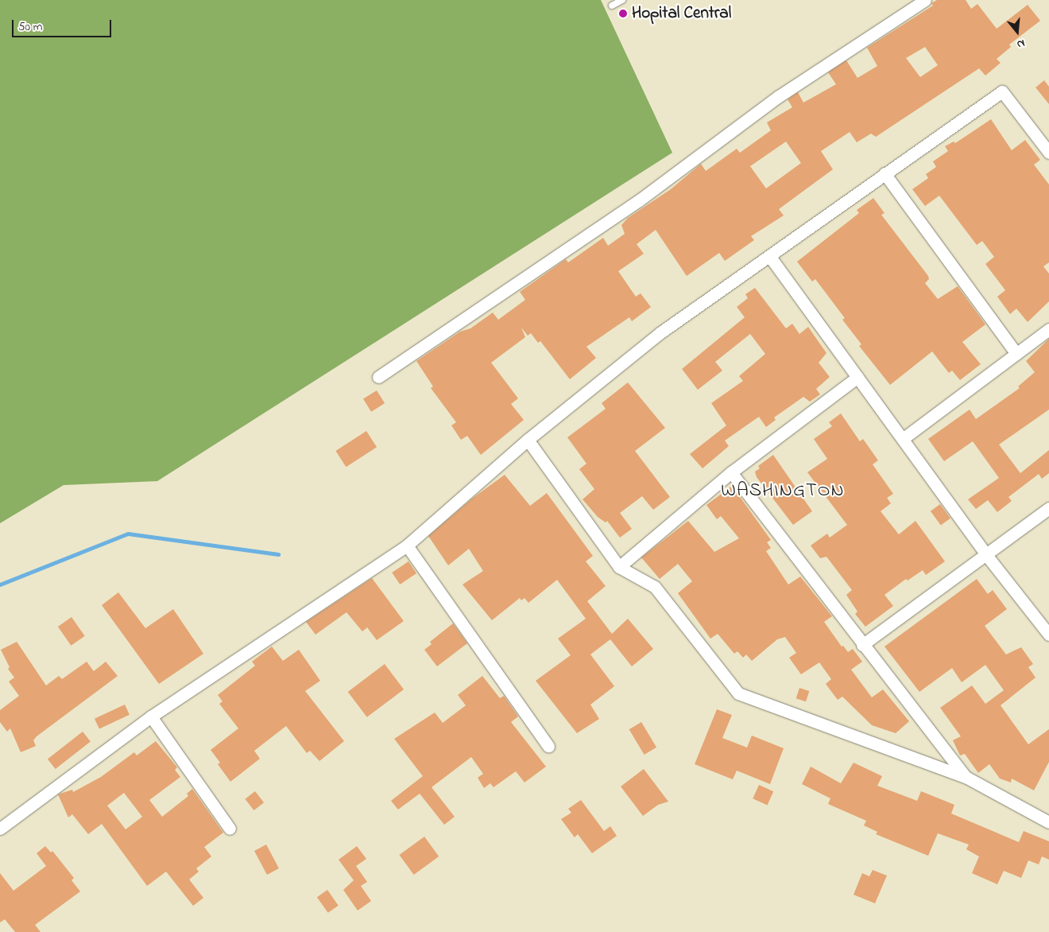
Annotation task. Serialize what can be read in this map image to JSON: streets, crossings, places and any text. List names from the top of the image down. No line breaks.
{"districts":["WASHINGTON"],"places":["Hopital Central"],"scale_bar":"50 m","north":"bottom"}
